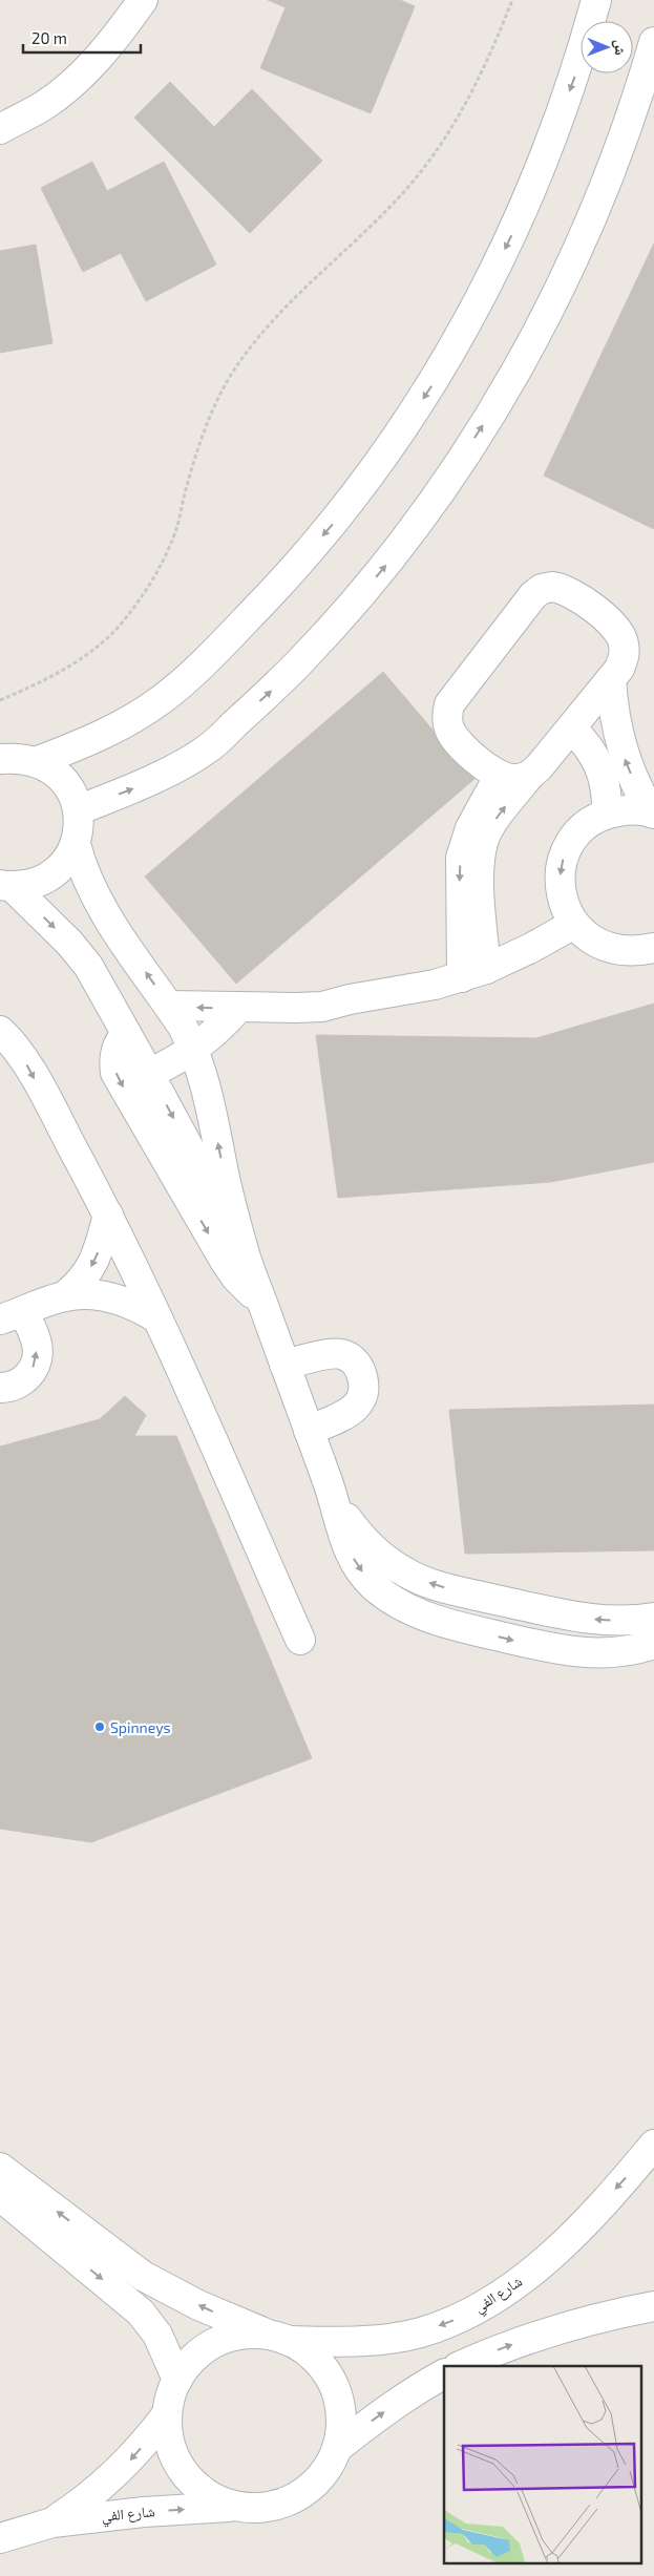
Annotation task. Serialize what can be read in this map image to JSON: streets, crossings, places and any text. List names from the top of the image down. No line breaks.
{"streets":{"street":["شارع الفي"]},"places":["Spinneys"],"scale_bar":"20 m","north":"right"}
